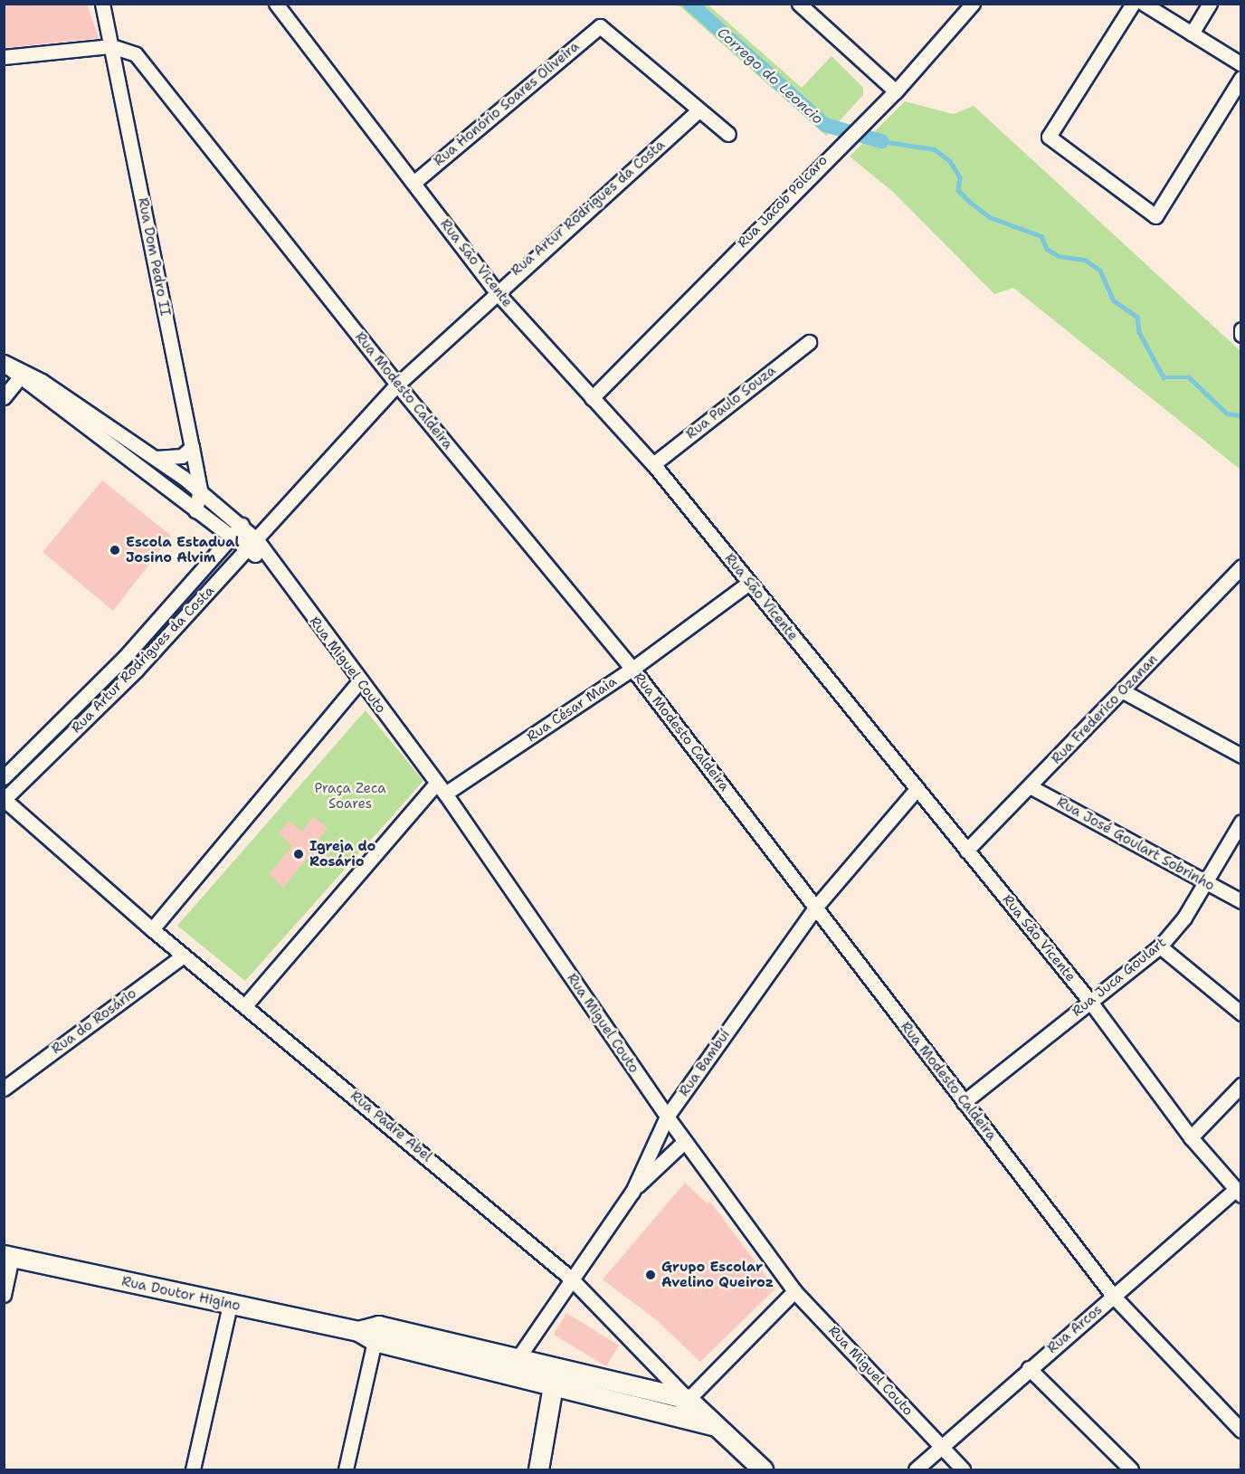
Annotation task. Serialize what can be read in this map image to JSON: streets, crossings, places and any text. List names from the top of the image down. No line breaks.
{"streets":{"main road":["Rua Padre Abel","Rua Doutor Higino"],"street":["Rua Honório Soares Oliveira","Rua Jacob Polcaro","Rua Artur Rodrigues da Costa","Rua Dom Pedro II","Rua São Vicente","Rua Modesto Caldeira","Rua Paulo Souza","Rua Miguel Couto","Rua César Maia","Rua Frederico Ozanan","Rua José Goulart Sobrinho","Rua Juca Goulart","Rua do Rosário","Rua Bambuí","Rua Arcos"]},"crossings":[["Rua Honório Soares Oliveira","Rua Artur Rodrigues da Costa"],["Rua Honório Soares Oliveira","Rua São Vicente"],["Rua Jacob Polcaro","Rua São Vicente"],["Rua Artur Rodrigues da Costa","Rua São Vicente"],["Rua Artur Rodrigues da Costa","Rua Modesto Caldeira"],["Rua Artur Rodrigues da Costa","Rua Miguel Couto"],["Rua Artur Rodrigues da Costa","Rua Padre Abel"],["Rua Dom Pedro II","Rua Modesto Caldeira"],["Rua Dom Pedro II","Rua Miguel Couto"],["Rua São Vicente","Rua Paulo Souza"],["Rua São Vicente","Rua César Maia"],["Rua São Vicente","Rua Frederico Ozanan"],["Rua São Vicente","Rua Juca Goulart"],["Rua São Vicente","Rua Bambuí"],["Rua São Vicente","Rua Arcos"],["Rua Modesto Caldeira","Rua César Maia"],["Rua Modesto Caldeira","Rua Juca Goulart"],["Rua Modesto Caldeira","Rua Bambuí"],["Rua Modesto Caldeira","Rua Arcos"],["Rua Miguel Couto","Rua César Maia"],["Rua Miguel Couto","Rua Bambuí"],["Rua Miguel Couto","Rua Arcos"],["Rua Frederico Ozanan","Rua José Goulart Sobrinho"],["Rua José Goulart Sobrinho","Rua Juca Goulart"],["Rua do Rosário","Rua Padre Abel"],["Rua Bambuí","Rua Padre Abel"],["Rua Bambuí","Rua Doutor Higino"],["Rua Padre Abel","Rua Doutor Higino"]],"water":["Corrego do Leoncio"],"parks":["Praça Zeca Soares"],"places":["Escola Estadual Josino Alvim","Igreja do Rosário","Grupo Escolar Avelino Queiroz"]}
